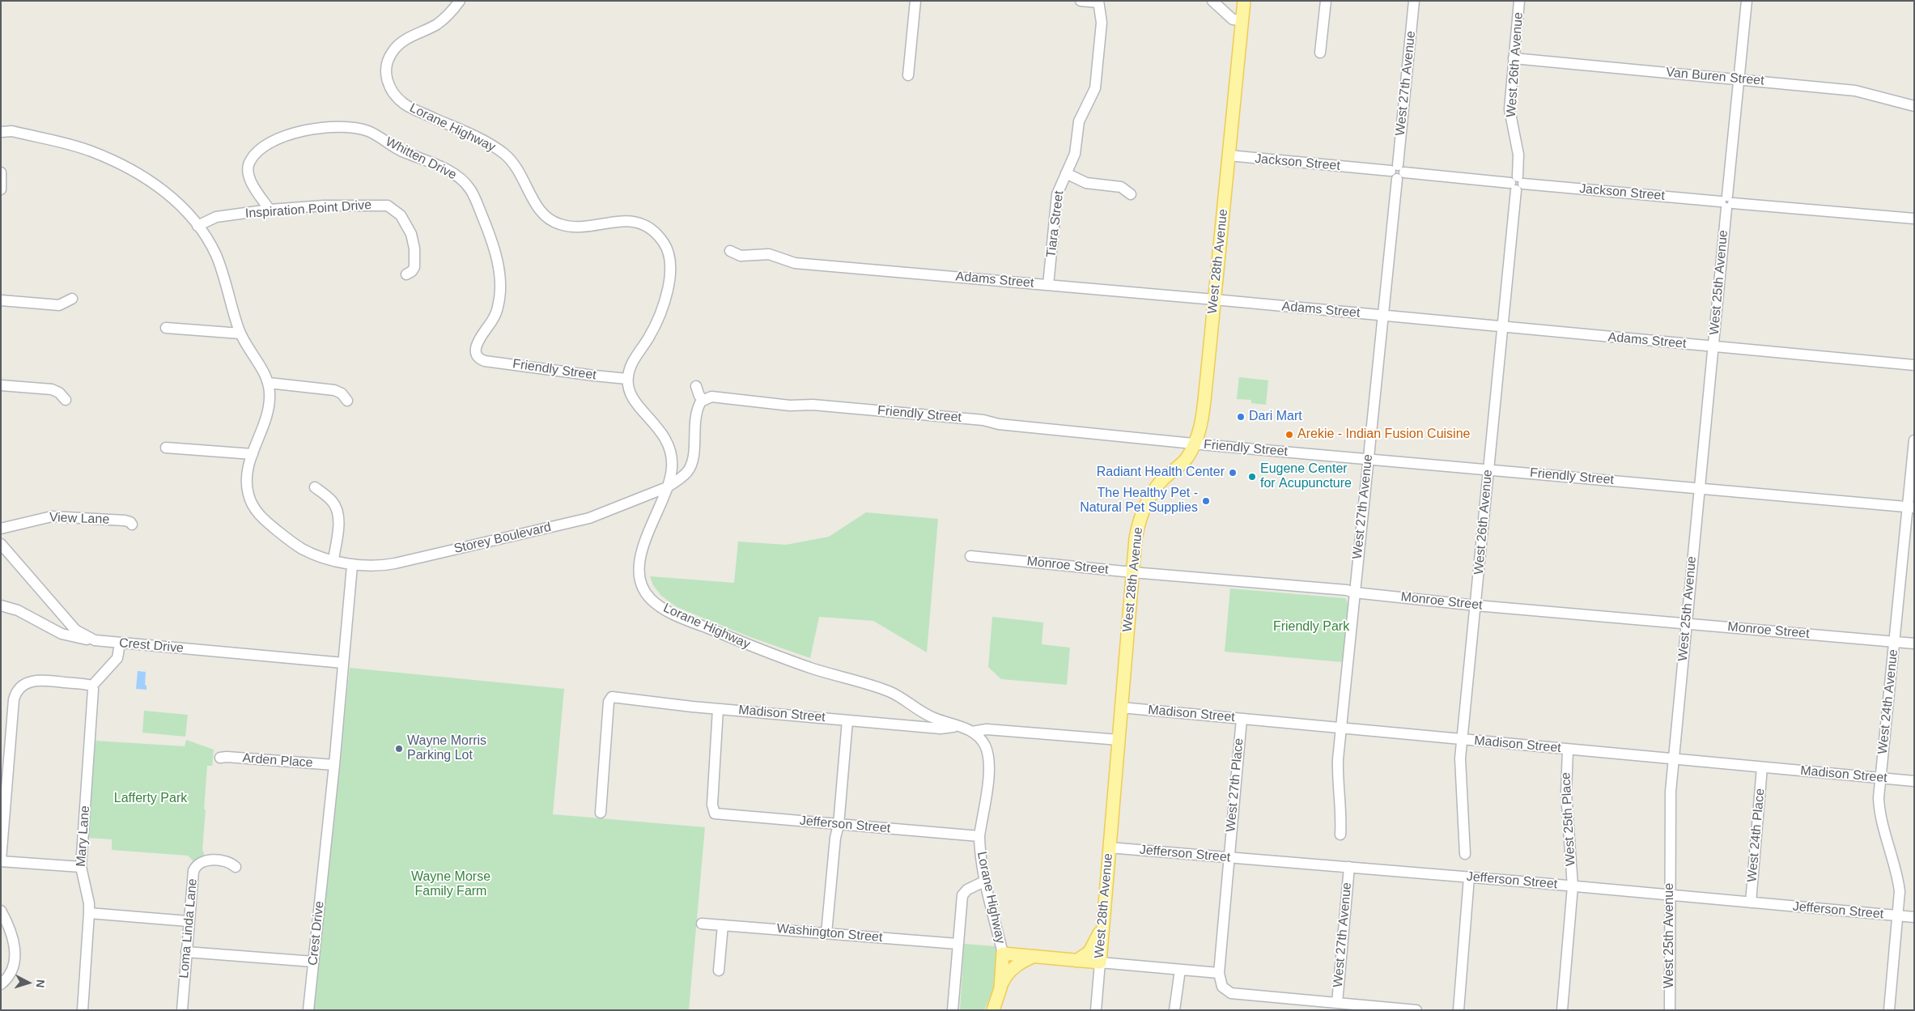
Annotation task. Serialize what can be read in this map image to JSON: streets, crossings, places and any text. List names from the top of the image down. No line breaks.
{"streets":{"main road":["Lorane Highway","West 28th Avenue"],"street":["West 26th Avenue","Van Buren Street","West 27th Avenue","Whitten Drive","Jackson Street","Inspiration Point Drive","Tiara Street","Adams Street","West 25th Avenue","Friendly Street","View Lane","Storey Boulevard","Monroe Street","Crest Drive","West 24th Avenue","Madison Street","Arden Place","West 27th Place","West 25th Place","Jefferson Street","West 24th Place","Mary Lane","Loma Linda Lane","Washington Street"]},"crossings":[["West 26th Avenue","Van Buren Street"],["West 26th Avenue","Jackson Street"],["West 26th Avenue","Adams Street"],["West 26th Avenue","Friendly Street"],["West 26th Avenue","Monroe Street"],["West 26th Avenue","Madison Street"],["Van Buren Street","West 25th Avenue"],["West 27th Avenue","Jackson Street"],["West 27th Avenue","Adams Street"],["West 27th Avenue","Friendly Street"],["West 27th Avenue","Monroe Street"],["West 27th Avenue","Madison Street"],["West 27th Avenue","Jefferson Street"],["Lorane Highway","Friendly Street"],["Lorane Highway","Storey Boulevard"],["Lorane Highway","Madison Street"],["Lorane Highway","Jefferson Street"],["Whitten Drive","Inspiration Point Drive"],["Whitten Drive","Friendly Street"],["Jackson Street","West 28th Avenue"],["Jackson Street","West 25th Avenue"],["Inspiration Point Drive","Storey Boulevard"],["Tiara Street","Adams Street"],["West 28th Avenue","Adams Street"],["West 28th Avenue","Friendly Street"],["West 28th Avenue","Monroe Street"],["West 28th Avenue","Madison Street"],["West 28th Avenue","Jefferson Street"],["Adams Street","West 25th Avenue"],["West 25th Avenue","Friendly Street"],["West 25th Avenue","Monroe Street"],["West 25th Avenue","Madison Street"],["West 25th Avenue","Jefferson Street"],["Friendly Street","West 24th Avenue"],["Storey Boulevard","Crest Drive"],["Monroe Street","West 24th Avenue"],["Crest Drive","Arden Place"],["West 24th Avenue","Madison Street"],["West 24th Avenue","Jefferson Street"],["Madison Street","West 27th Place"],["Madison Street","West 25th Place"],["Madison Street","Jefferson Street"],["Madison Street","West 24th Place"],["West 27th Place","Jefferson Street"],["West 25th Place","Jefferson Street"],["Jefferson Street","West 24th Place"]],"parks":["Friendly Park","Lafferty Park","Wayne Morse Family Farm"],"places":["Dari Mart","Arekie - Indian Fusion Cuisine","Radiant Health Center","Eugene Center for Acupuncture","The Healthy Pet - Natural Pet Supplies","Wayne Morris Parking Lot"],"north":"right"}
